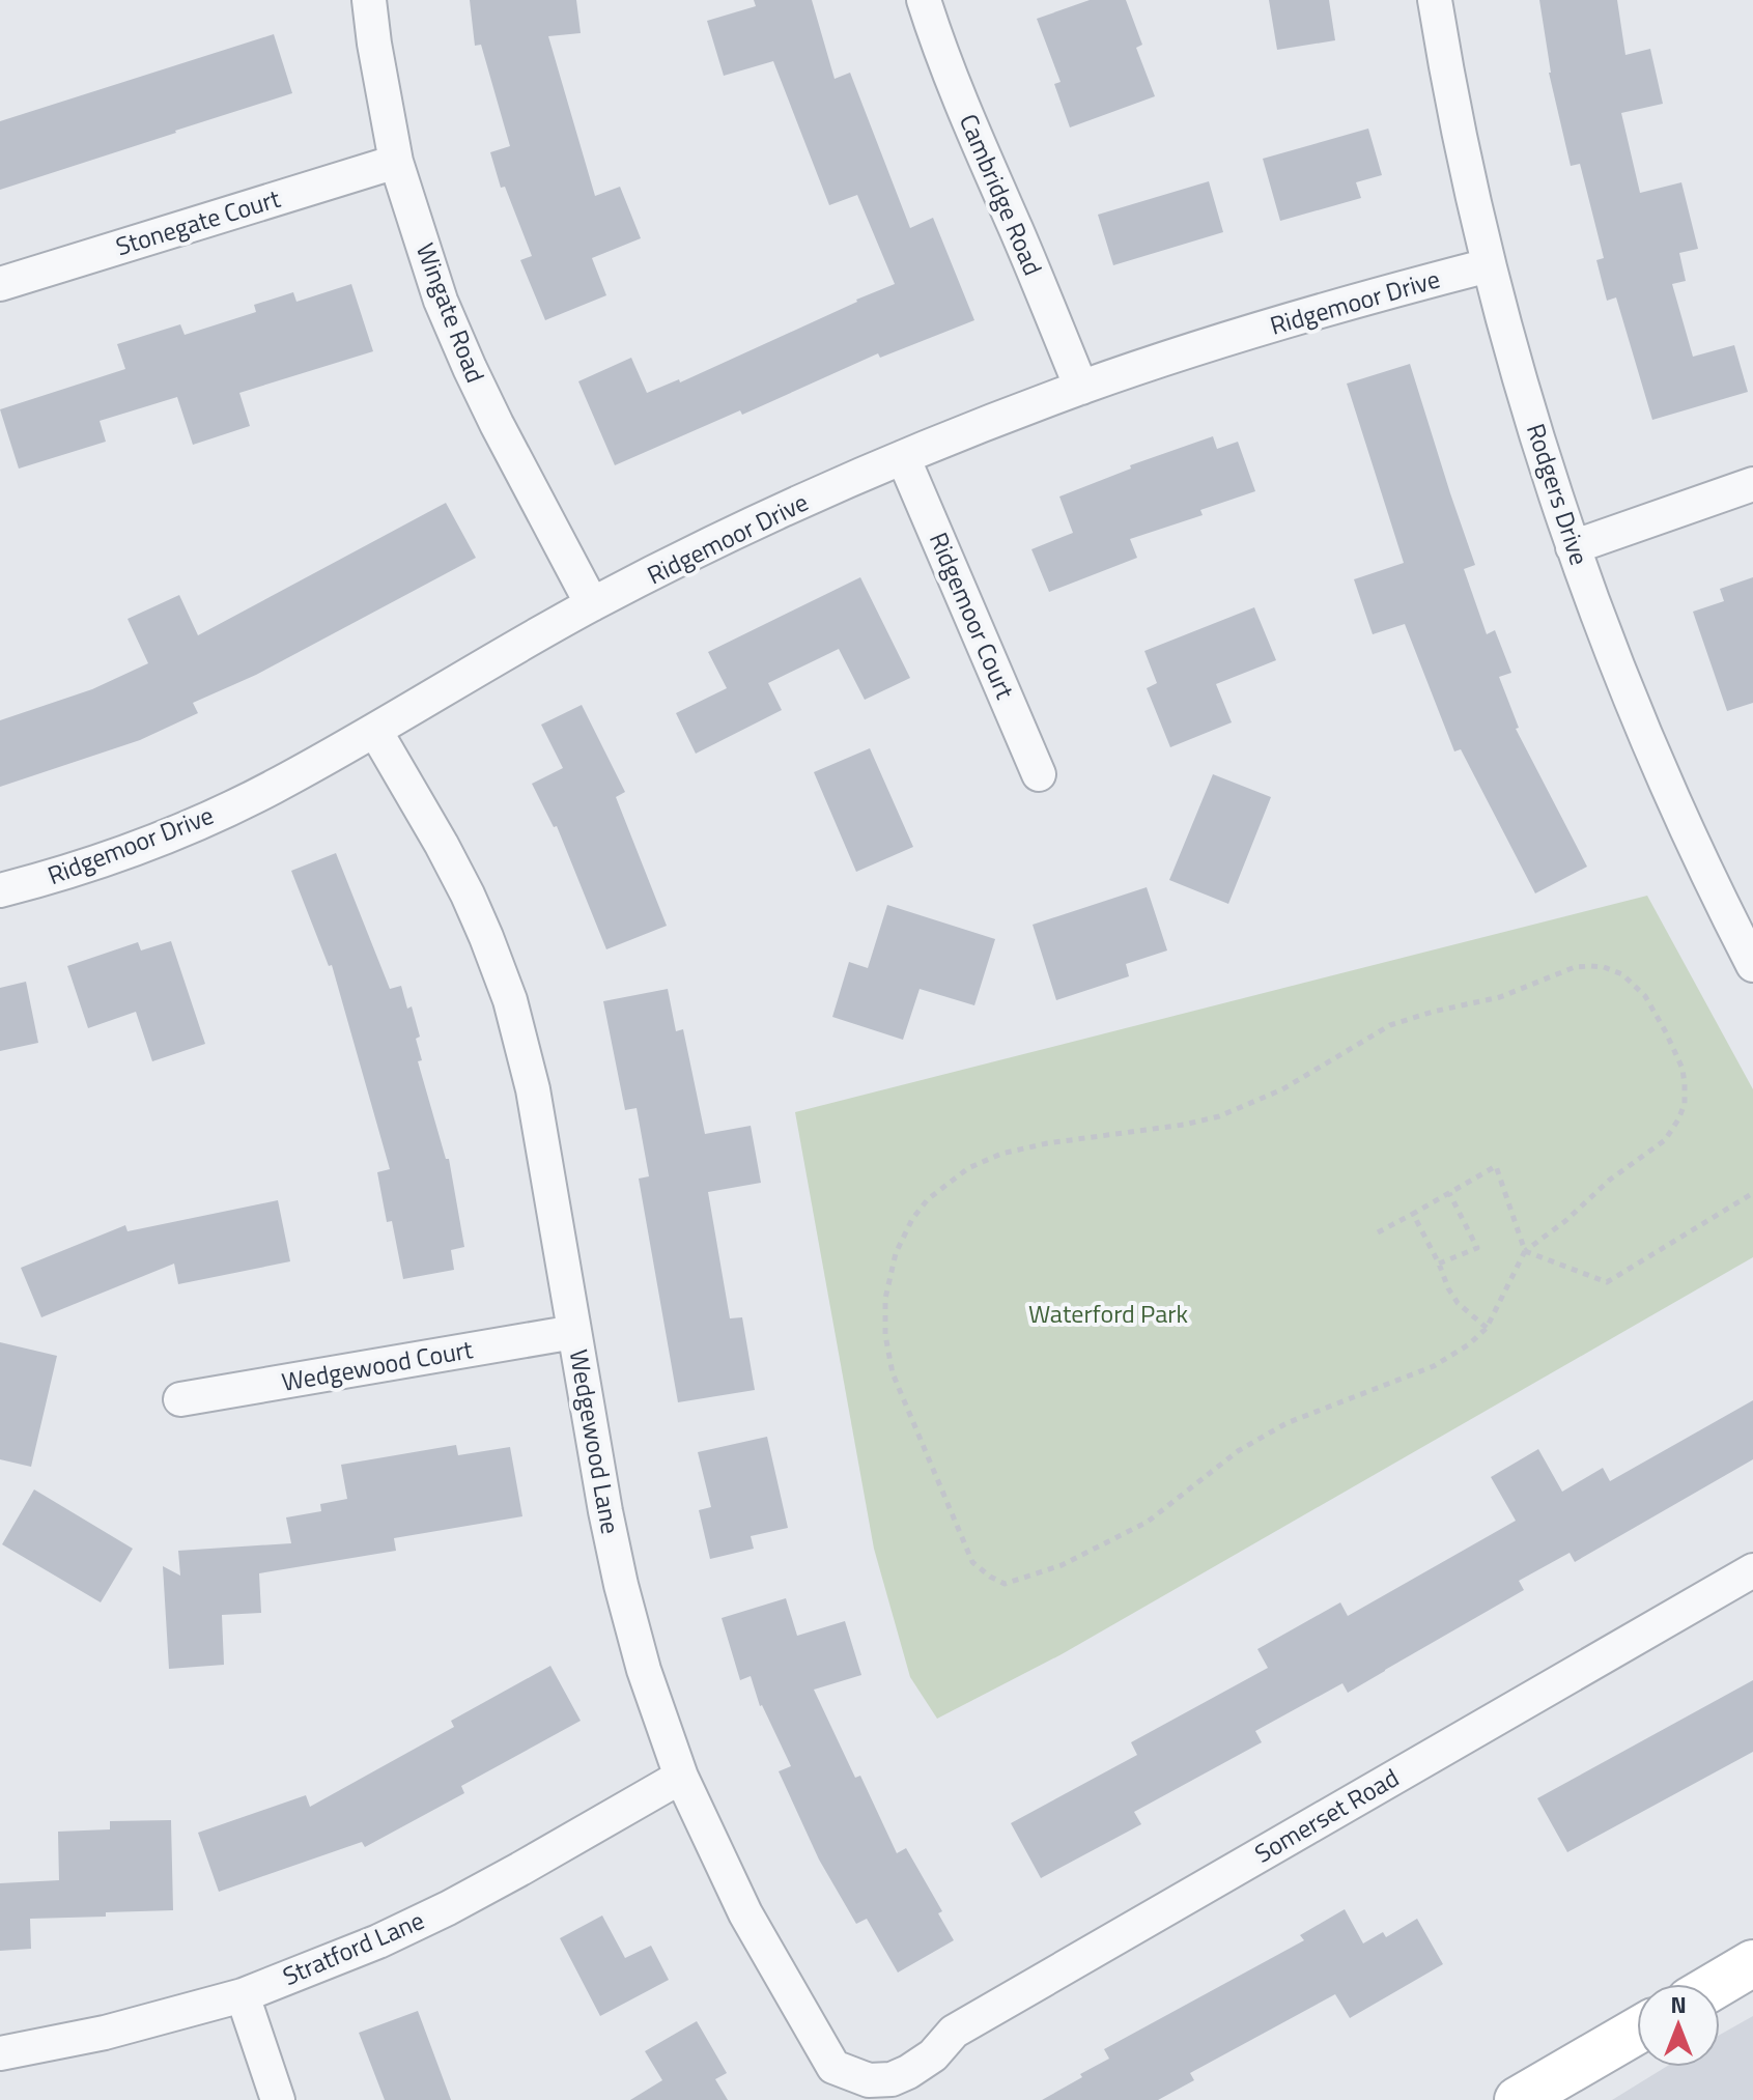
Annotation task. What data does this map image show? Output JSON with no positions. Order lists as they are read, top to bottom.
{
  "streets": {
    "street": [
      "Cambridge Road",
      "Stonegate Court",
      "Ridgemoor Drive",
      "Wingate Road",
      "Rodgers Drive",
      "Ridgemoor Court",
      "Wedgewood Court",
      "Wedgewood Lane",
      "Somerset Road",
      "Stratford Lane"
    ]
  },
  "crossings": [
    ["Cambridge Road", "Ridgemoor Drive"],
    ["Stonegate Court", "Wingate Road"],
    ["Ridgemoor Drive", "Wingate Road"],
    ["Ridgemoor Drive", "Rodgers Drive"],
    ["Ridgemoor Drive", "Ridgemoor Court"],
    ["Ridgemoor Drive", "Wedgewood Lane"],
    ["Wedgewood Court", "Wedgewood Lane"],
    ["Wedgewood Lane", "Somerset Road"],
    ["Wedgewood Lane", "Stratford Lane"]
  ],
  "parks": ["Waterford Park"],
  "north": "top"
}
